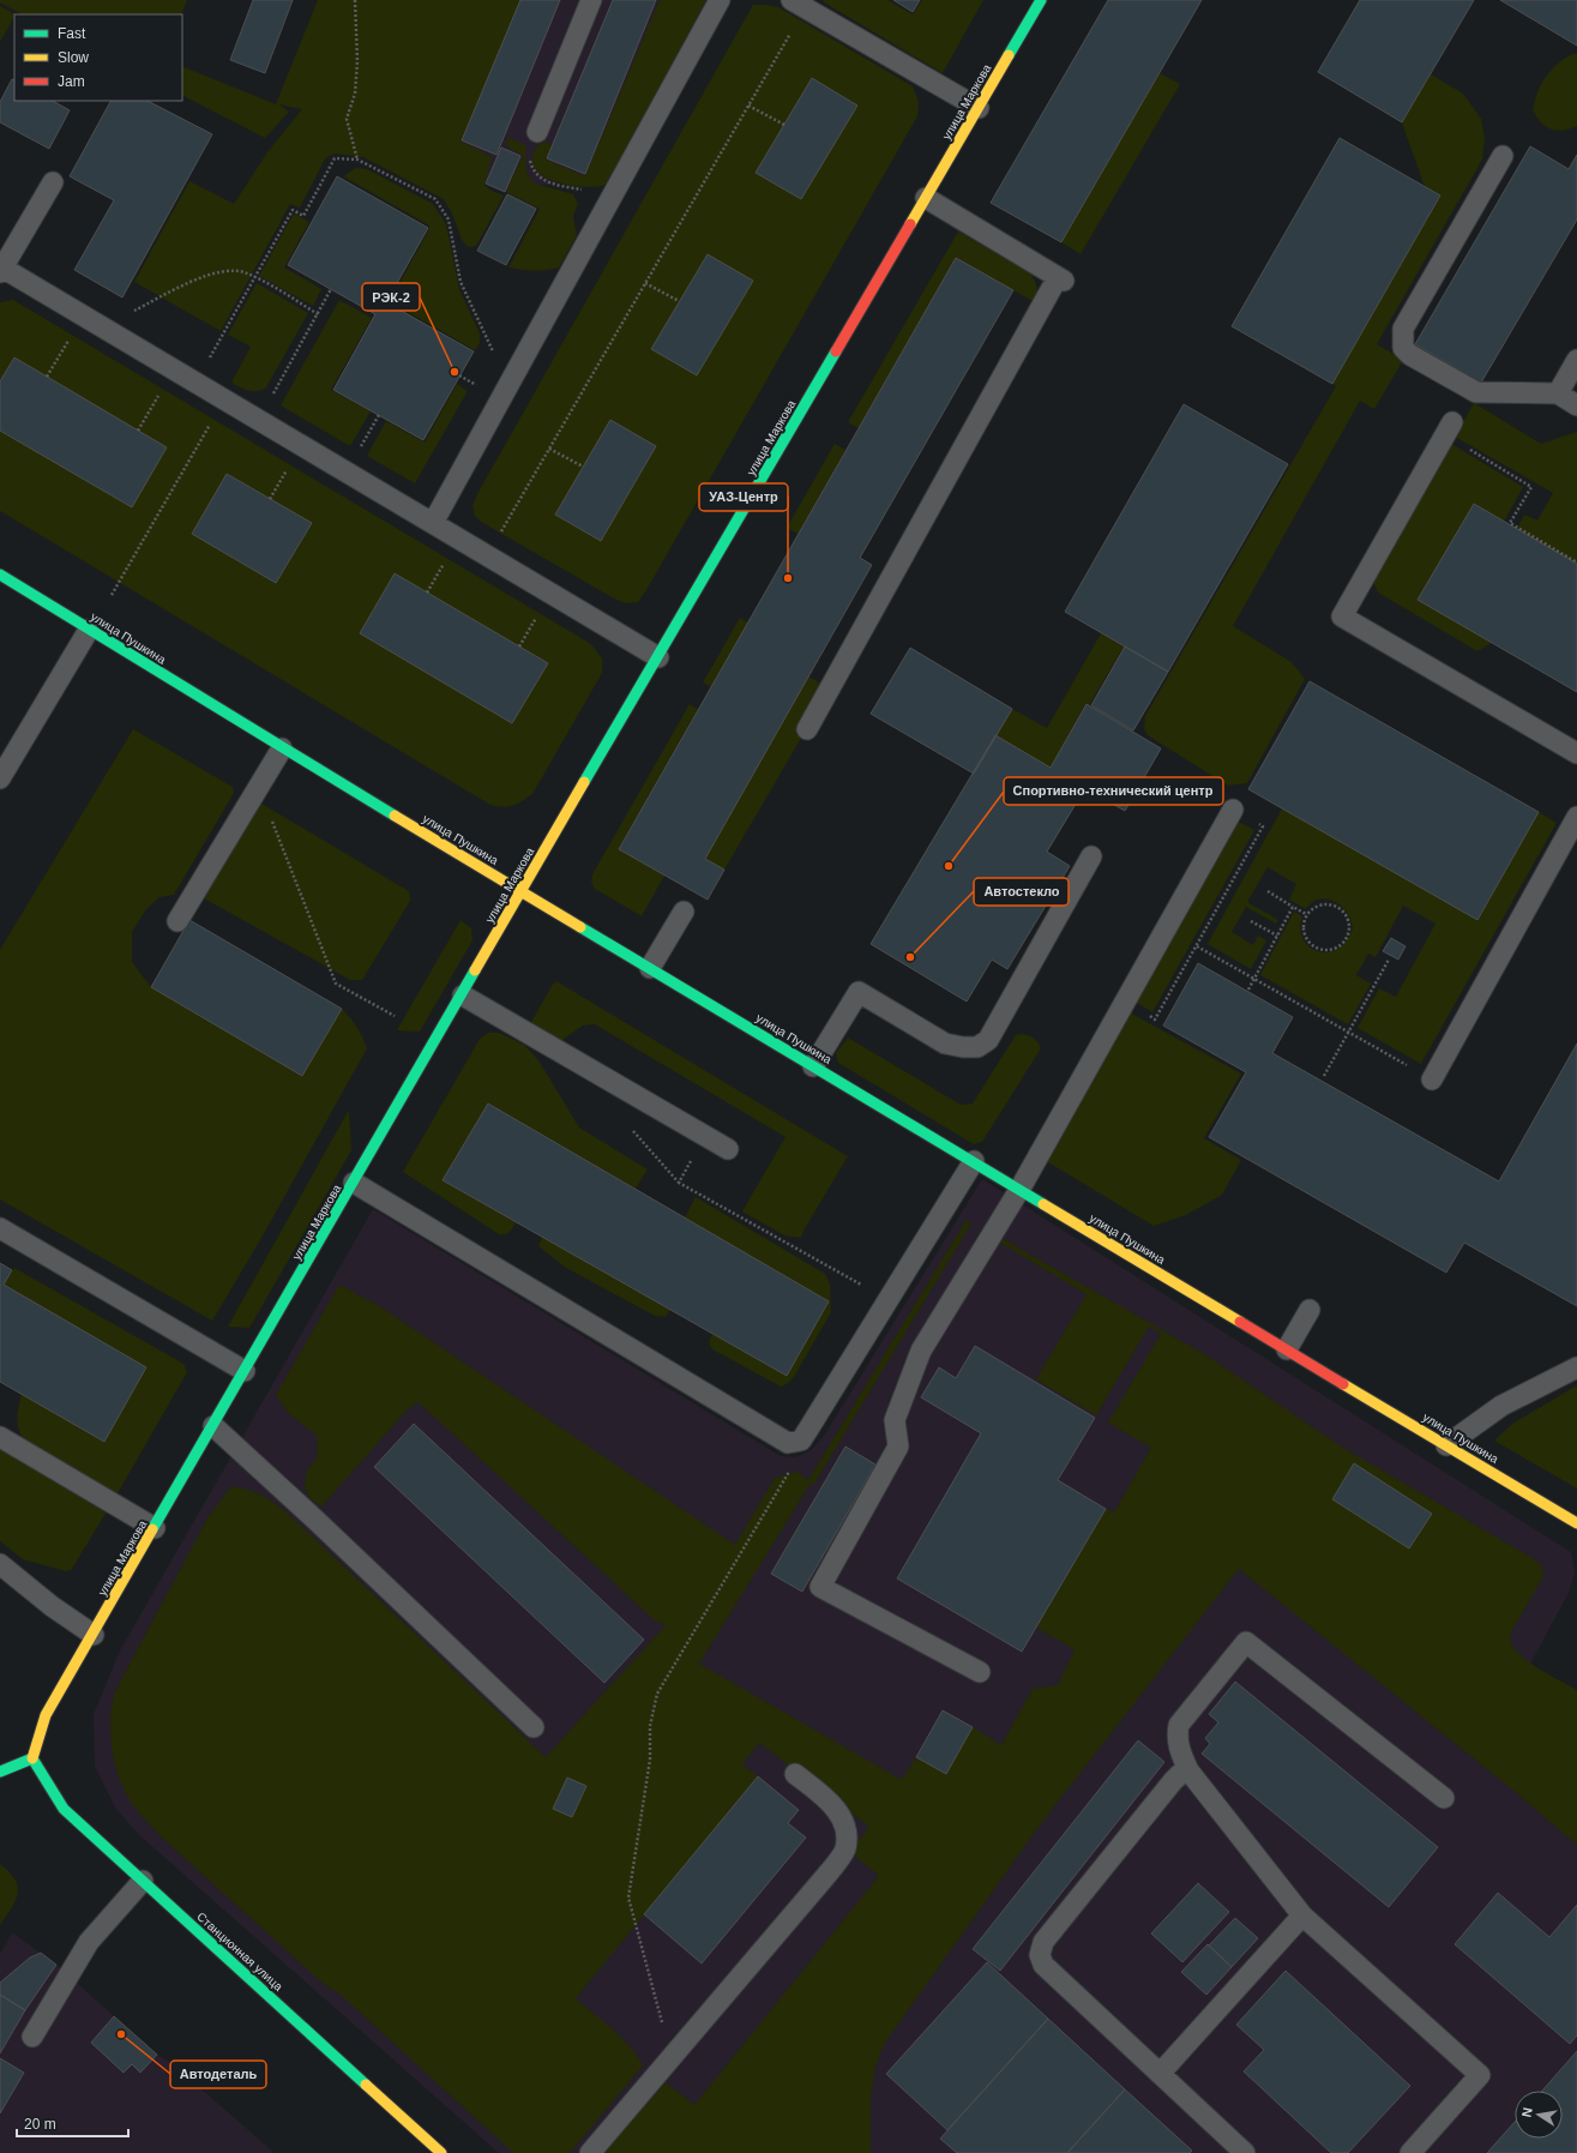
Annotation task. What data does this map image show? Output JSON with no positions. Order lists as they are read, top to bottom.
{
  "streets": {
    "street": ["улица Маркова", "улица Пушкина", "Станционная улица"]
  },
  "crossings": [
    ["улица Маркова", "улица Пушкина"],
    ["улица Маркова", "Станционная улица"]
  ],
  "places": [
    "РЭК-2",
    "УАЗ-Центр",
    "Спортивно-технический центр",
    "Автостекло",
    "Автодеталь"
  ],
  "legend": ["Fast", "Slow", "Jam"],
  "scale_bar": "20 m",
  "north": "left"
}
